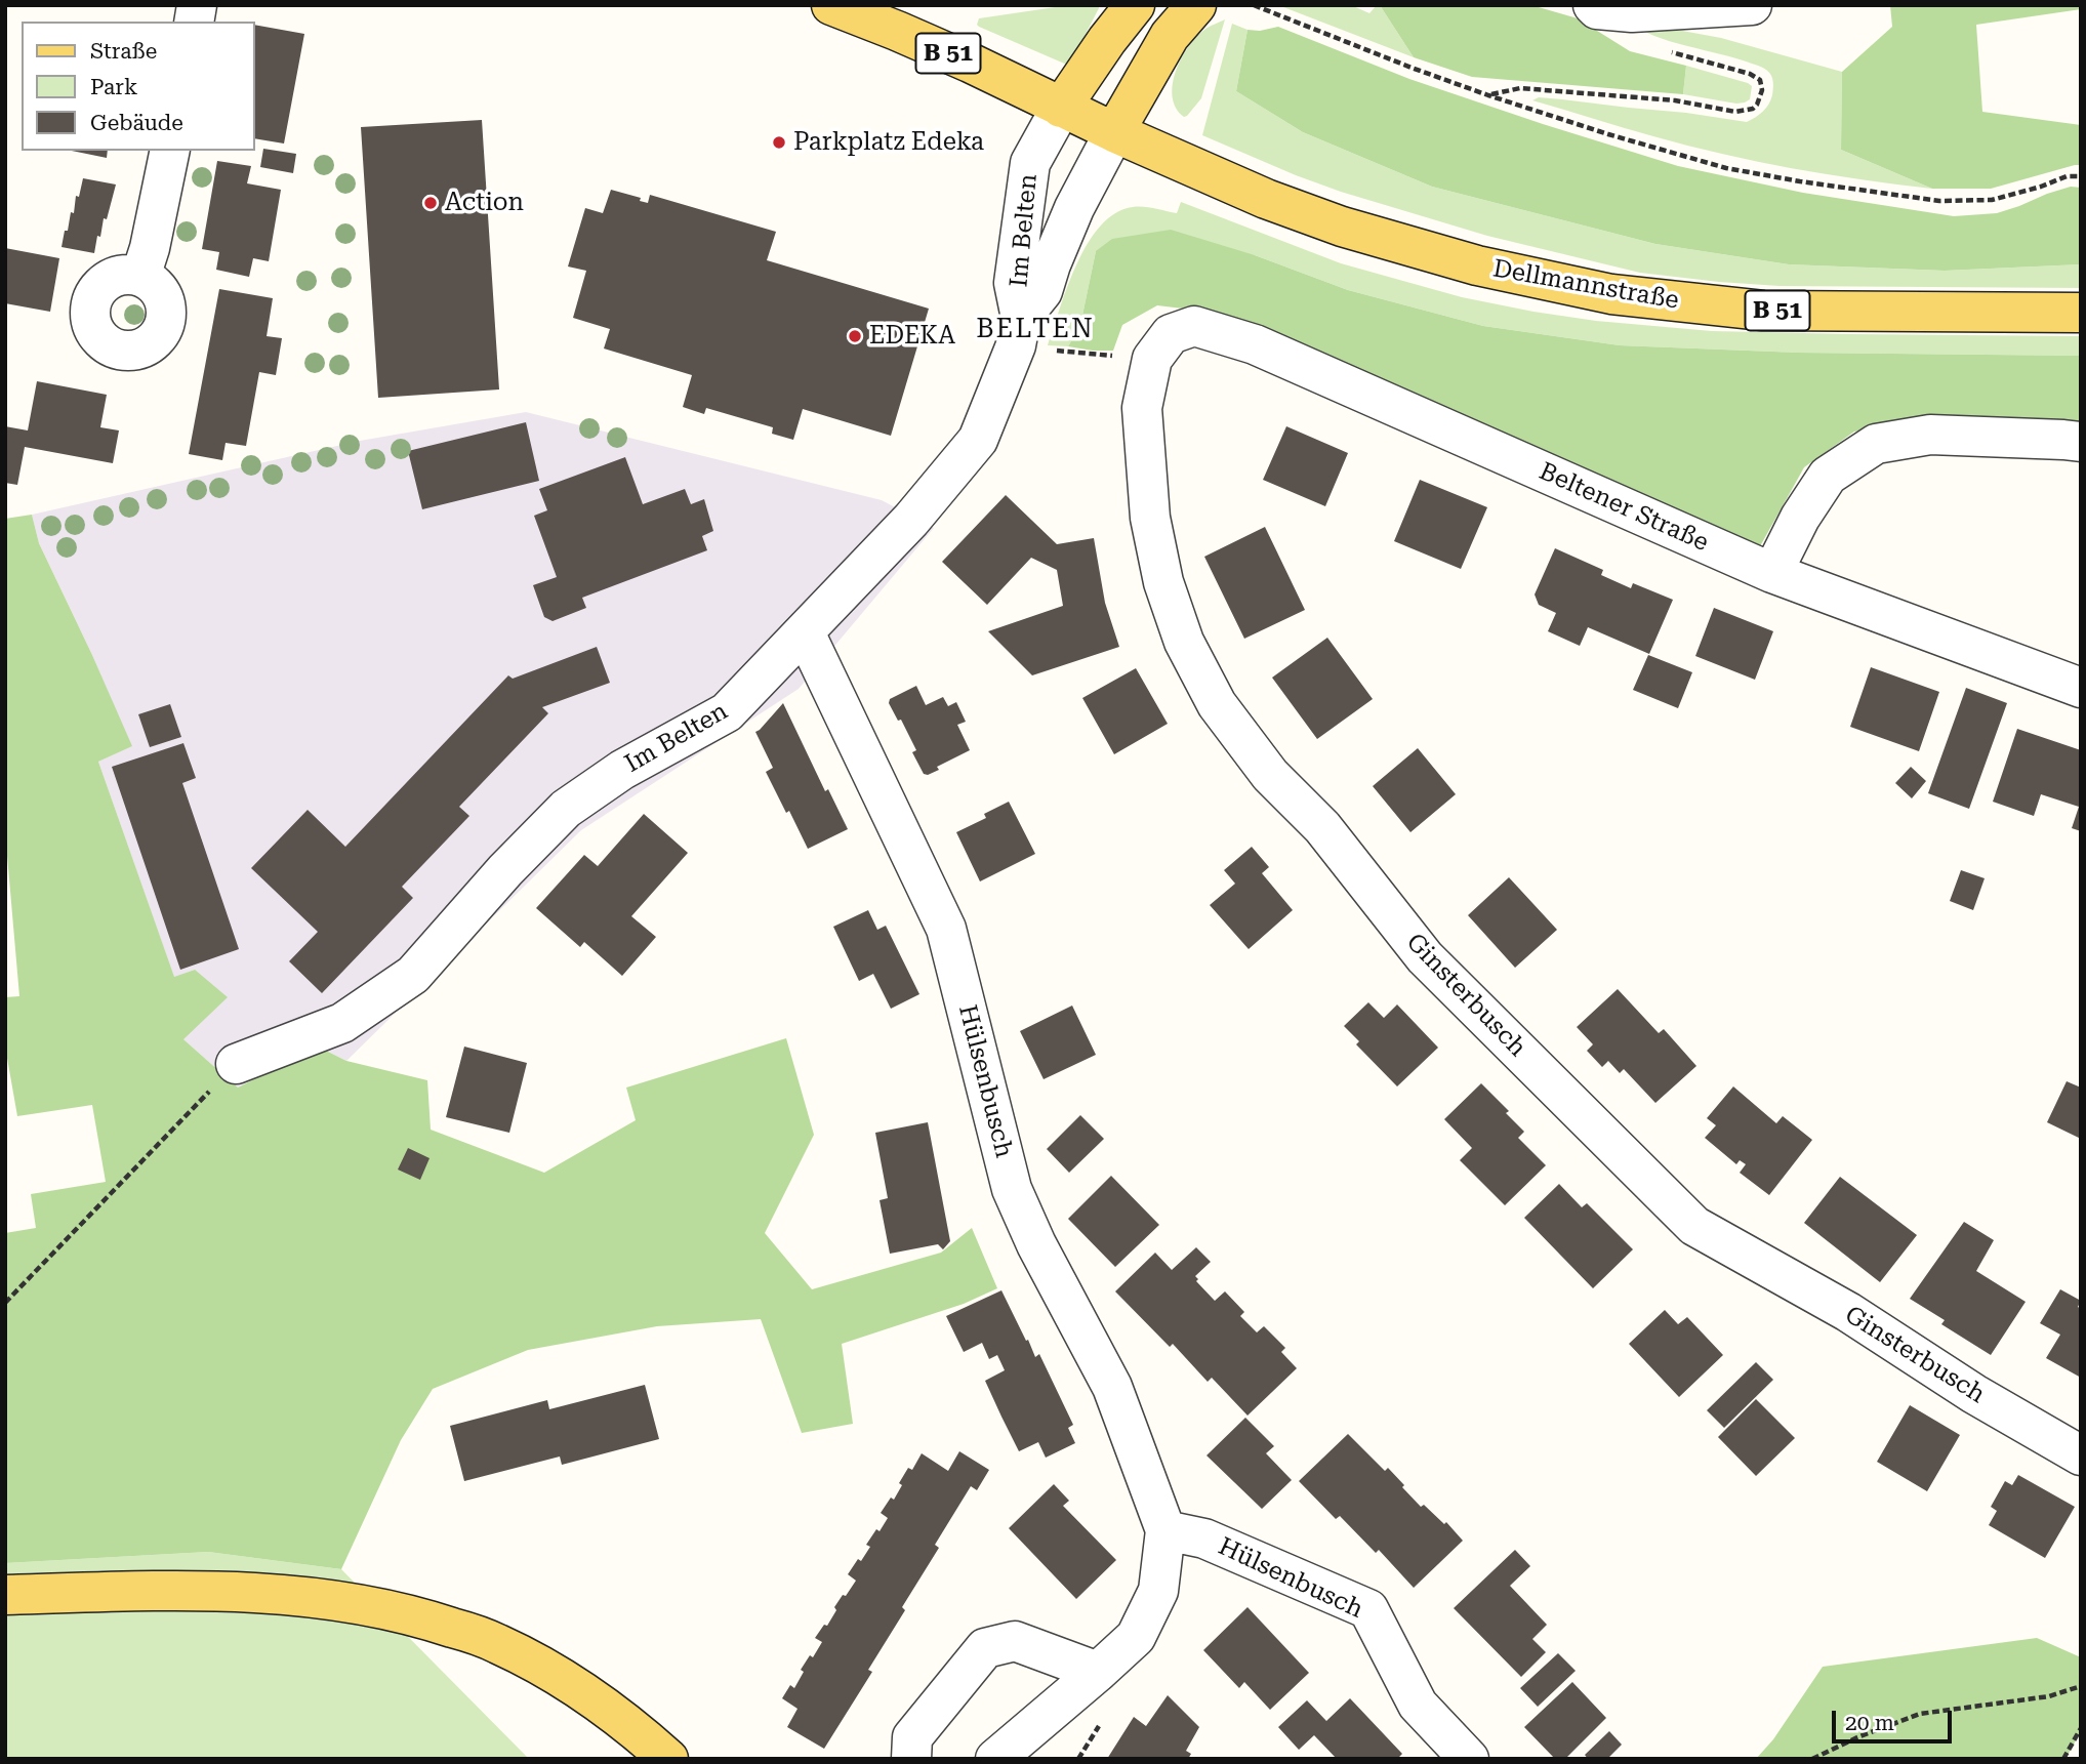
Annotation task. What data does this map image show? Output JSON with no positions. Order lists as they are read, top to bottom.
{
  "streets": {
    "main road": ["B 51", "Dellmannstraße"],
    "street": [
      "Im Belten",
      "Beltener Straße",
      "Ginsterbusch",
      "Hülsenbusch"
    ]
  },
  "crossings": [
    ["B 51", "Im Belten"],
    ["B 51", "Dellmannstraße"],
    ["Im Belten", "Dellmannstraße"],
    ["Im Belten", "Hülsenbusch"],
    ["Beltener Straße", "Ginsterbusch"]
  ],
  "districts": ["BELTEN"],
  "places": ["Parkplatz Edeka", "Action", "EDEKA"],
  "legend": ["Straße", "Park", "Gebäude"],
  "scale_bar": "20 m"
}
